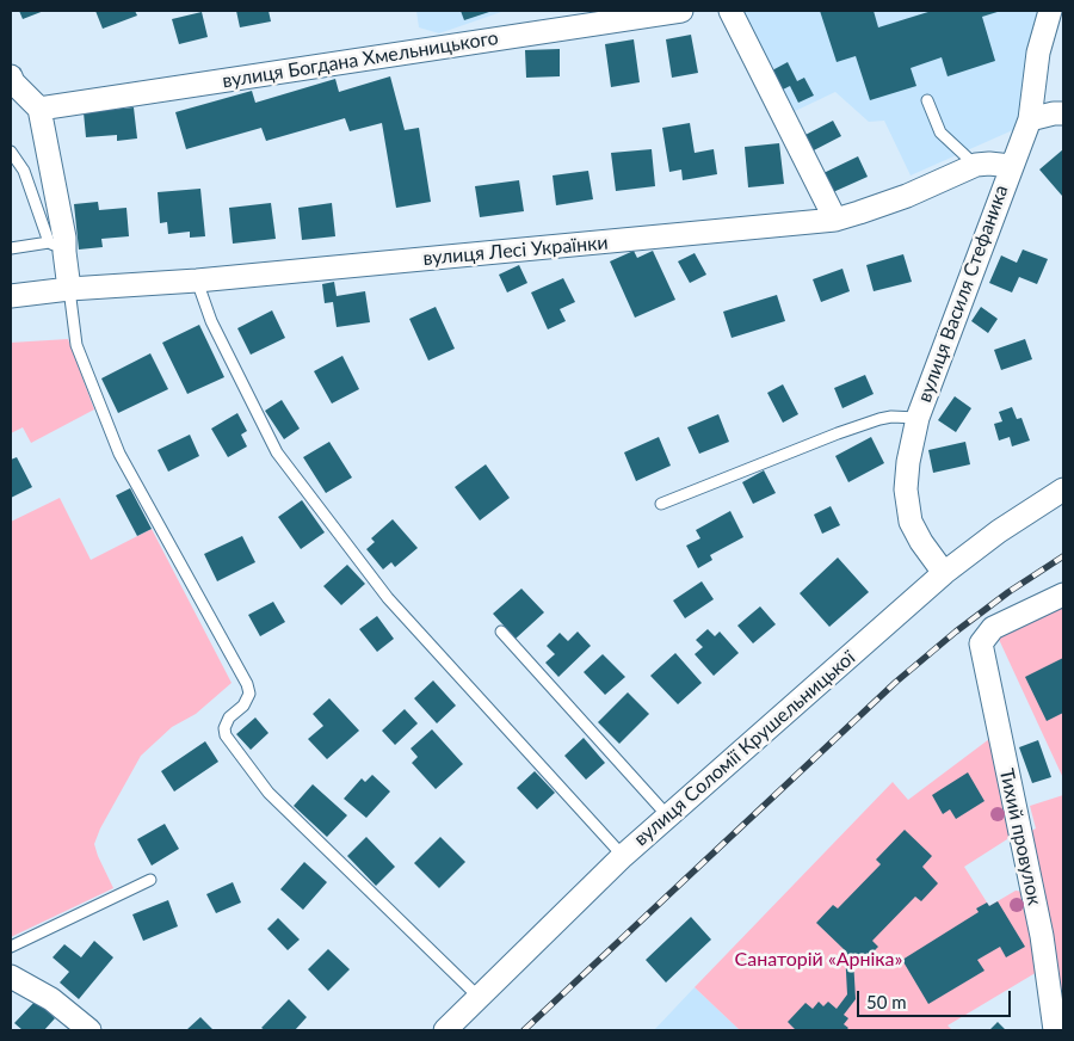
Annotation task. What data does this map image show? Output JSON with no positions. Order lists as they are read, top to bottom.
{
  "streets": {
    "street": [
      "вулиця Богдана Хмельницького",
      "вулиця Лесі Українки",
      "вулиця Василя Стефаника",
      "вулиця Соломії Крушельницької",
      "Тихий провулок"
    ]
  },
  "crossings": [
    ["вулиця Лесі Українки", "вулиця Василя Стефаника"],
    ["вулиця Василя Стефаника", "вулиця Соломії Крушельницької"]
  ],
  "parks": ["Санаторій «Арніка»"],
  "scale_bar": "50 m"
}
